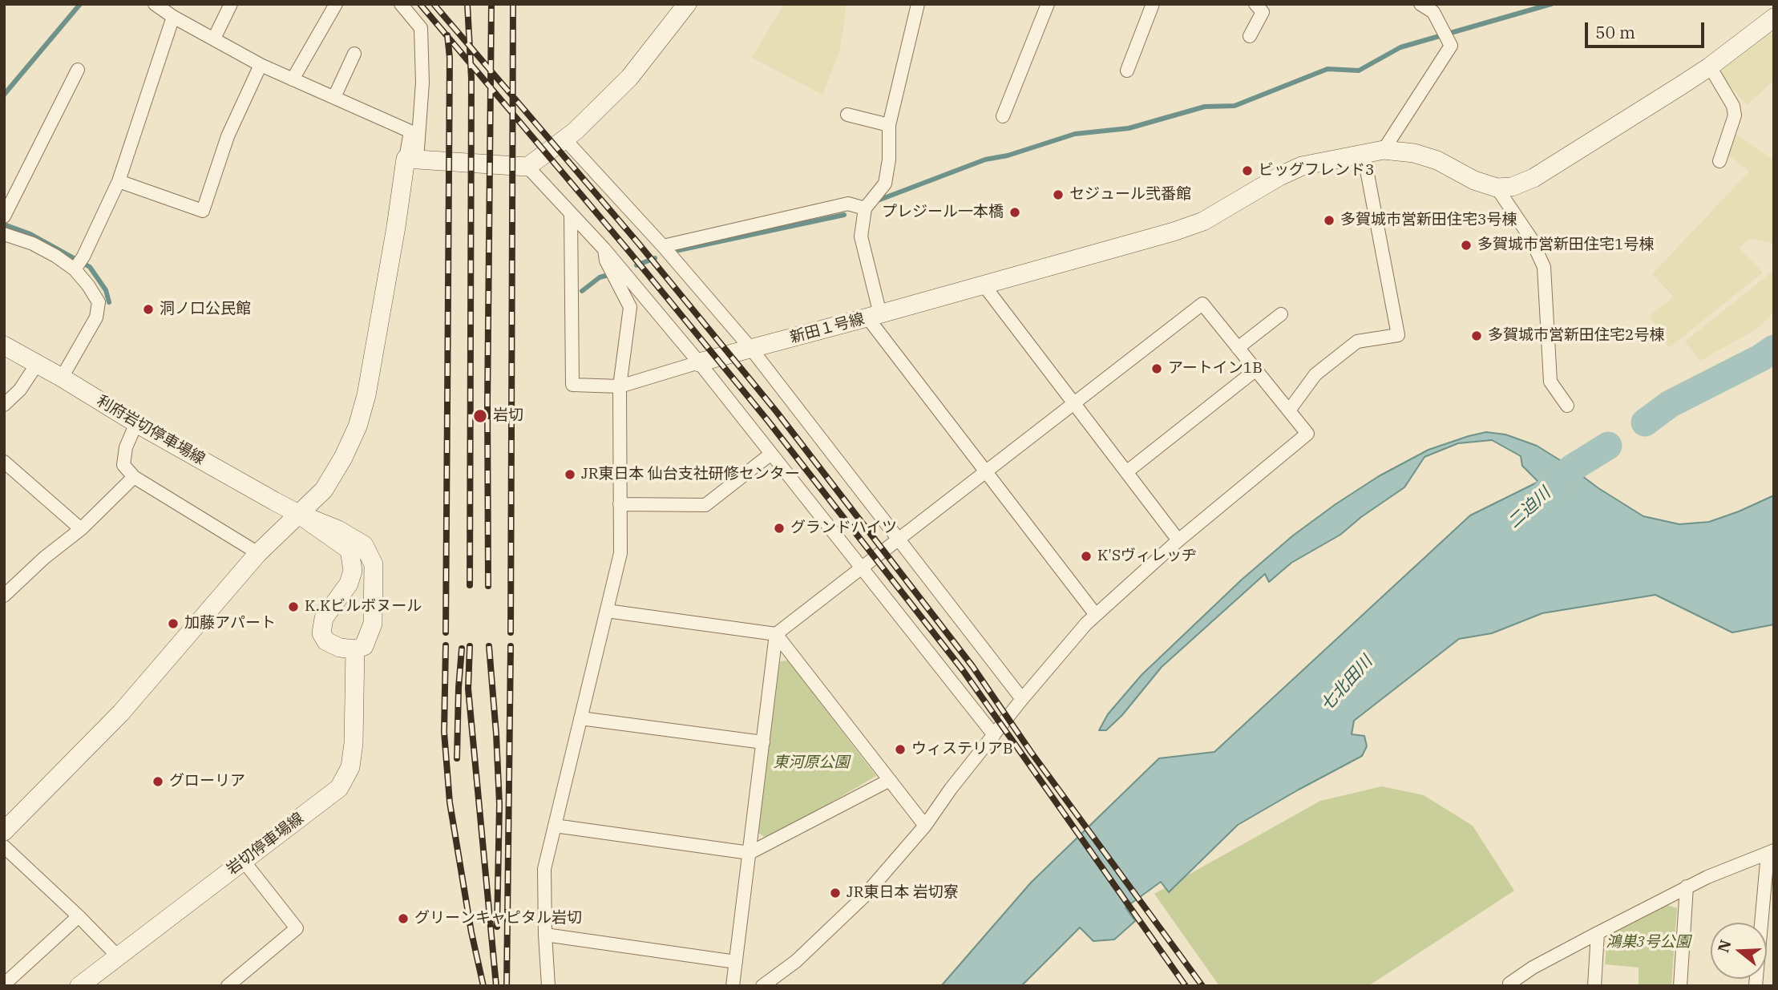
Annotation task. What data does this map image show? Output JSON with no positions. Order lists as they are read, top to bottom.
{
  "streets": {
    "street": ["新田１号線", "利府岩切停車場線", "岩切停車場線"]
  },
  "crossings": [
    ["利府岩切停車場線", "岩切停車場線"]
  ],
  "water": ["二迫川", "七北田川"],
  "parks": ["東河原公園", "鴻巣3号公園"],
  "places": [
    "ビッグフレンド3",
    "セジュール弐番館",
    "プレジール一本橋",
    "多賀城市営新田住宅3号棟",
    "多賀城市営新田住宅1号棟",
    "洞ノ口公民館",
    "多賀城市営新田住宅2号棟",
    "アートイン1B",
    "岩切",
    "JR東日本 仙台支社研修センター",
    "グランドハイツ",
    "K'Sヴィレッヂ",
    "K.Kビルボヌール",
    "加藤アパート",
    "ウィステリアB",
    "グローリア",
    "JR東日本 岩切寮",
    "グリーンキャピタル岩切"
  ],
  "scale_bar": "50 m",
  "north": "left"
}
